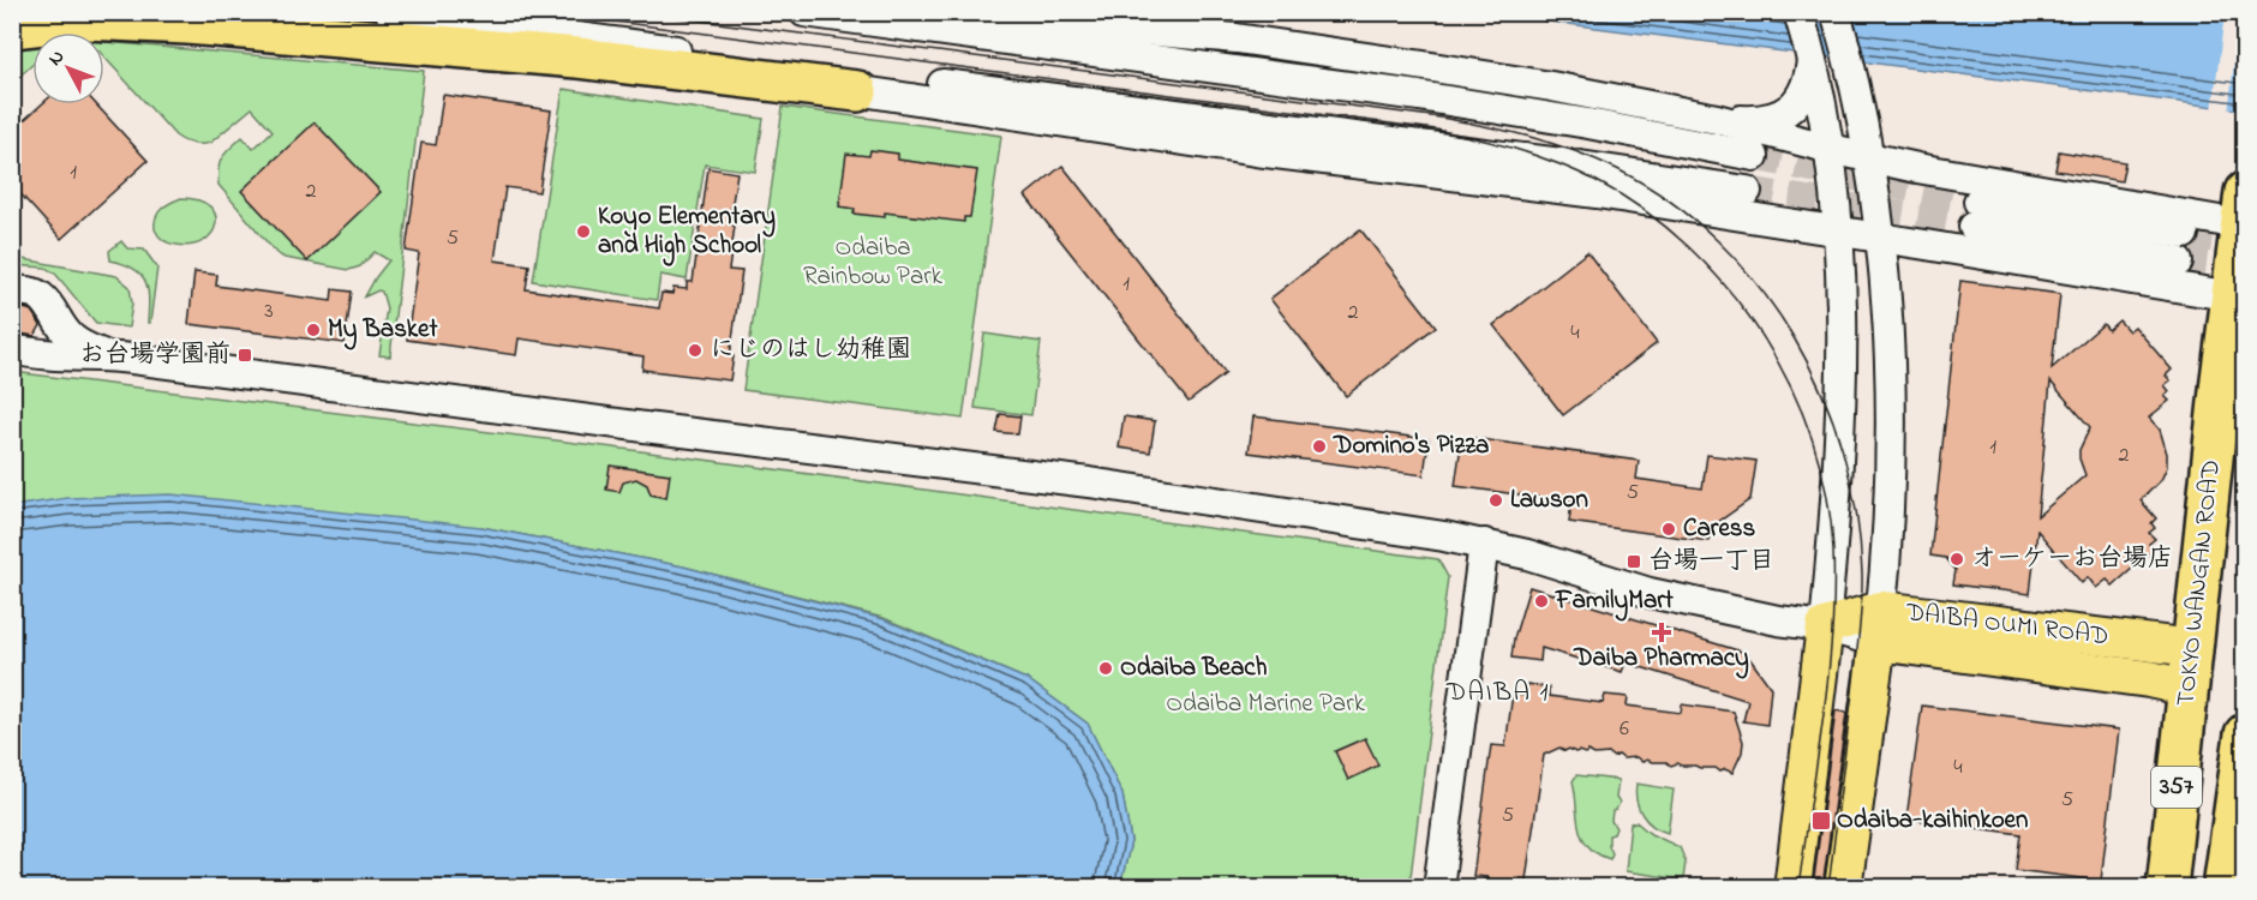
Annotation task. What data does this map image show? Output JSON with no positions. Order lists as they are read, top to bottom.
{
  "streets": {
    "highway": ["TOKYO WANGAN ROAD", "357"],
    "main road": ["DAIBA OUMI ROAD"]
  },
  "crossings": [
    ["TOKYO WANGAN ROAD", "DAIBA OUMI ROAD"]
  ],
  "districts": ["DAIBA 1"],
  "parks": ["Odaiba Rainbow Park", "Odaiba Marine Park"],
  "places": {
    "other": [
      "Koyo Elementary and High School",
      "My Basket",
      "にじのはし幼稚園",
      "Domino's Pizza",
      "Lawson",
      "Caress",
      "オーケーお台場店",
      "FamilyMart",
      "Odaiba Beach"
    ],
    "transit": ["お台場学園前", "台場一丁目", "Odaiba-kaihinkoen"],
    "health": ["Daiba Pharmacy"]
  },
  "house_numbers": [
    "1",
    "2",
    "5",
    "1",
    "3",
    "2",
    "4",
    "1",
    "2",
    "5",
    "6",
    "4",
    "5",
    "5"
  ],
  "north": "top left"
}
